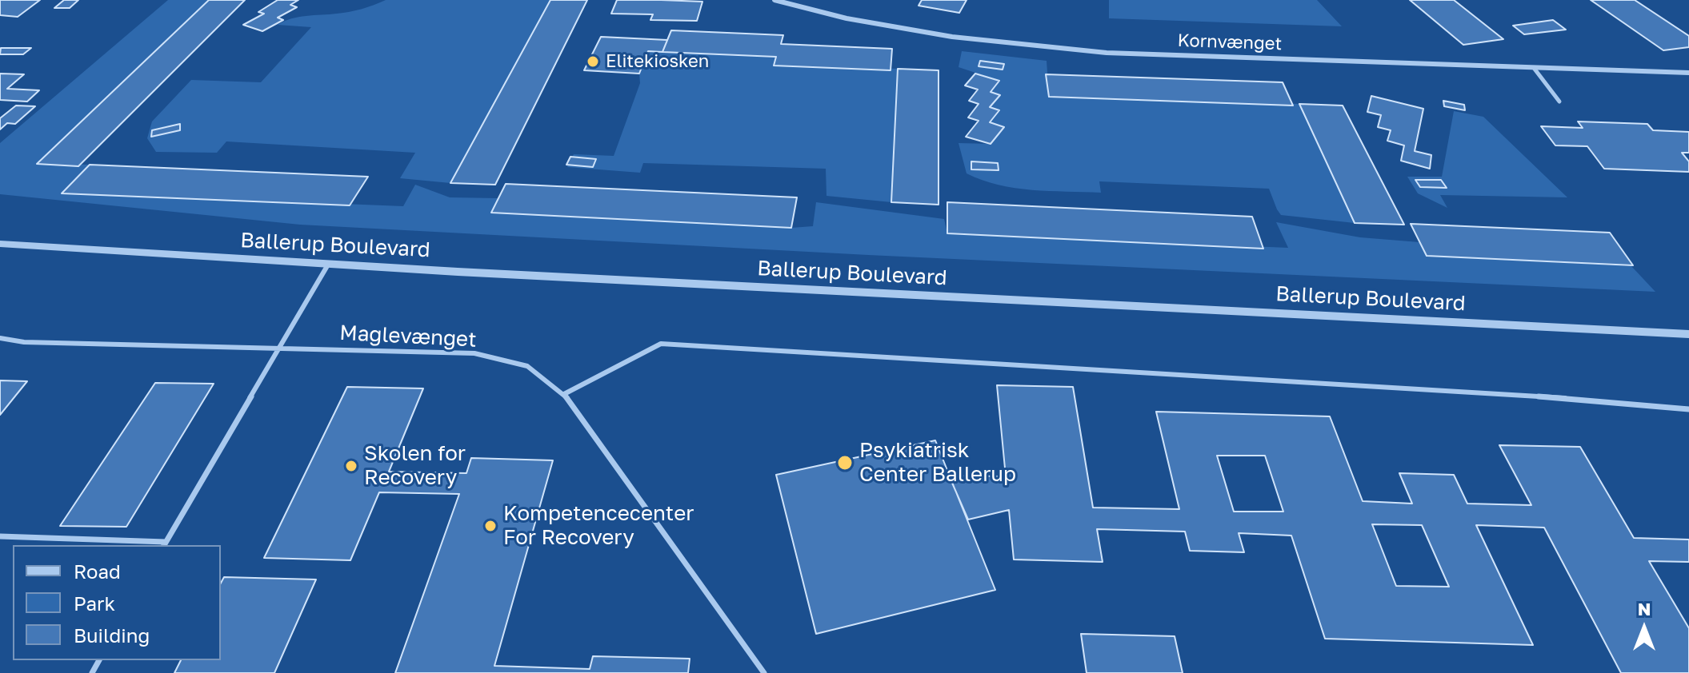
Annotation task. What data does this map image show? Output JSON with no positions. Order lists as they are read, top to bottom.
{
  "streets": {
    "street": ["Kornvænget", "Ballerup Boulevard"],
    "lane": ["Maglevænget"]
  },
  "places": [
    "Elitekiosken",
    "Psykiatrisk Center Ballerup",
    "Skolen for Recovery",
    "Kompetencecenter For Recovery"
  ],
  "legend": ["Road", "Park", "Building"],
  "north": "top"
}
